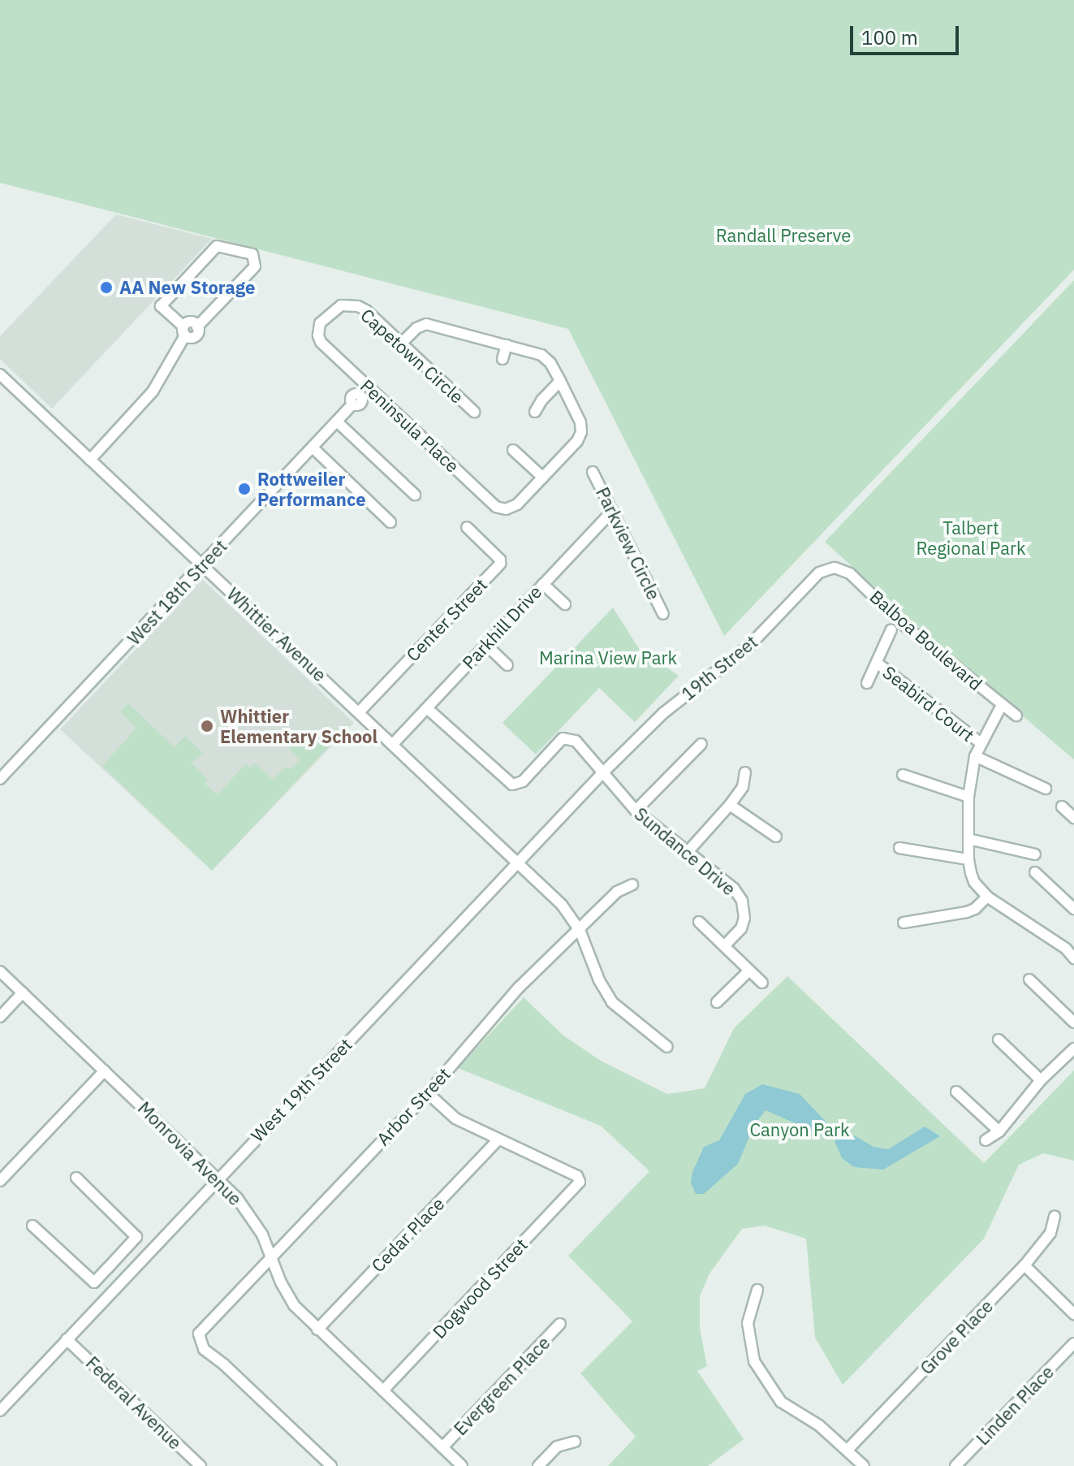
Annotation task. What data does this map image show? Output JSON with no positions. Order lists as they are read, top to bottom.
{
  "streets": {
    "street": [
      "Capetown Circle",
      "Peninsula Place",
      "Parkview Circle",
      "West 18th Street",
      "Center Street",
      "Parkhill Drive",
      "Whittier Avenue",
      "Balboa Boulevard",
      "19th Street",
      "Seabird Court",
      "Sundance Drive",
      "West 19th Street",
      "Arbor Street",
      "Monrovia Avenue",
      "Cedar Place",
      "Dogwood Street",
      "Grove Place",
      "Evergreen Place",
      "Federal Avenue",
      "Linden Place"
    ]
  },
  "crossings": [
    ["Capetown Circle", "Peninsula Place"],
    ["Peninsula Place", "West 18th Street"],
    ["Parkview Circle", "Parkhill Drive"],
    ["West 18th Street", "Whittier Avenue"],
    ["Center Street", "Whittier Avenue"],
    ["Parkhill Drive", "Whittier Avenue"],
    ["Parkhill Drive", "Sundance Drive"],
    ["Whittier Avenue", "West 19th Street"],
    ["Whittier Avenue", "Arbor Street"],
    ["Balboa Boulevard", "19th Street"],
    ["19th Street", "Sundance Drive"],
    ["19th Street", "West 19th Street"],
    ["Sundance Drive", "West 19th Street"],
    ["West 19th Street", "Monrovia Avenue"],
    ["West 19th Street", "Federal Avenue"],
    ["Arbor Street", "Monrovia Avenue"],
    ["Monrovia Avenue", "Cedar Place"],
    ["Monrovia Avenue", "Dogwood Street"],
    ["Monrovia Avenue", "Evergreen Place"],
    ["Cedar Place", "Dogwood Street"]
  ],
  "parks": [
    "Randall Preserve",
    "Talbert Regional Park",
    "Marina View Park",
    "Canyon Park"
  ],
  "places": ["AA New Storage", "Rottweiler Performance", "Whittier Elementary School"],
  "scale_bar": "100 m"
}
